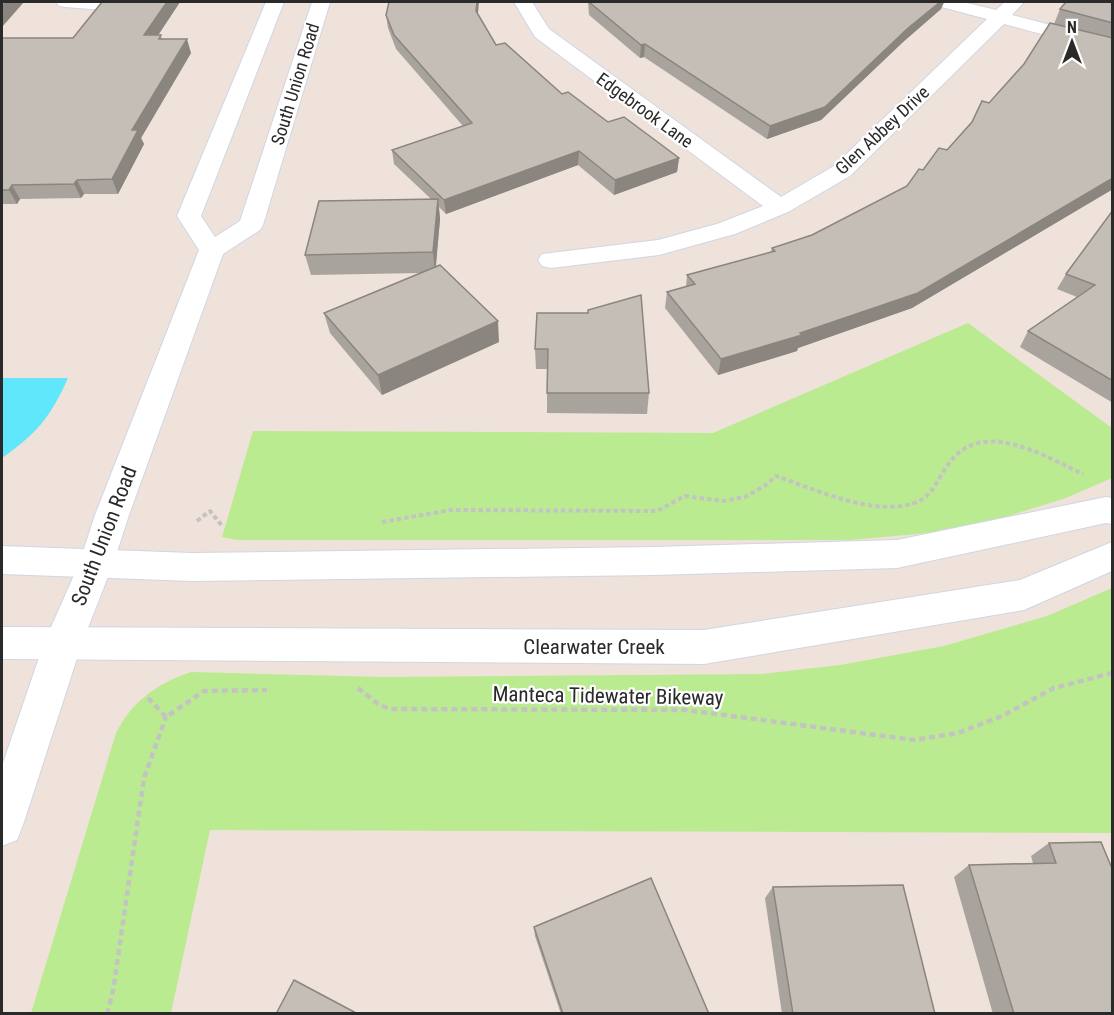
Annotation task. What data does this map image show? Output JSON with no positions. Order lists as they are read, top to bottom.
{
  "streets": {
    "street": [
      "South Union Road",
      "Edgebrook Lane",
      "Glen Abbey Drive",
      "Clearwater Creek"
    ],
    "path": ["Manteca Tidewater Bikeway"]
  },
  "crossings": [
    ["South Union Road", "Clearwater Creek"],
    ["Edgebrook Lane", "Glen Abbey Drive"]
  ],
  "north": "top"
}
